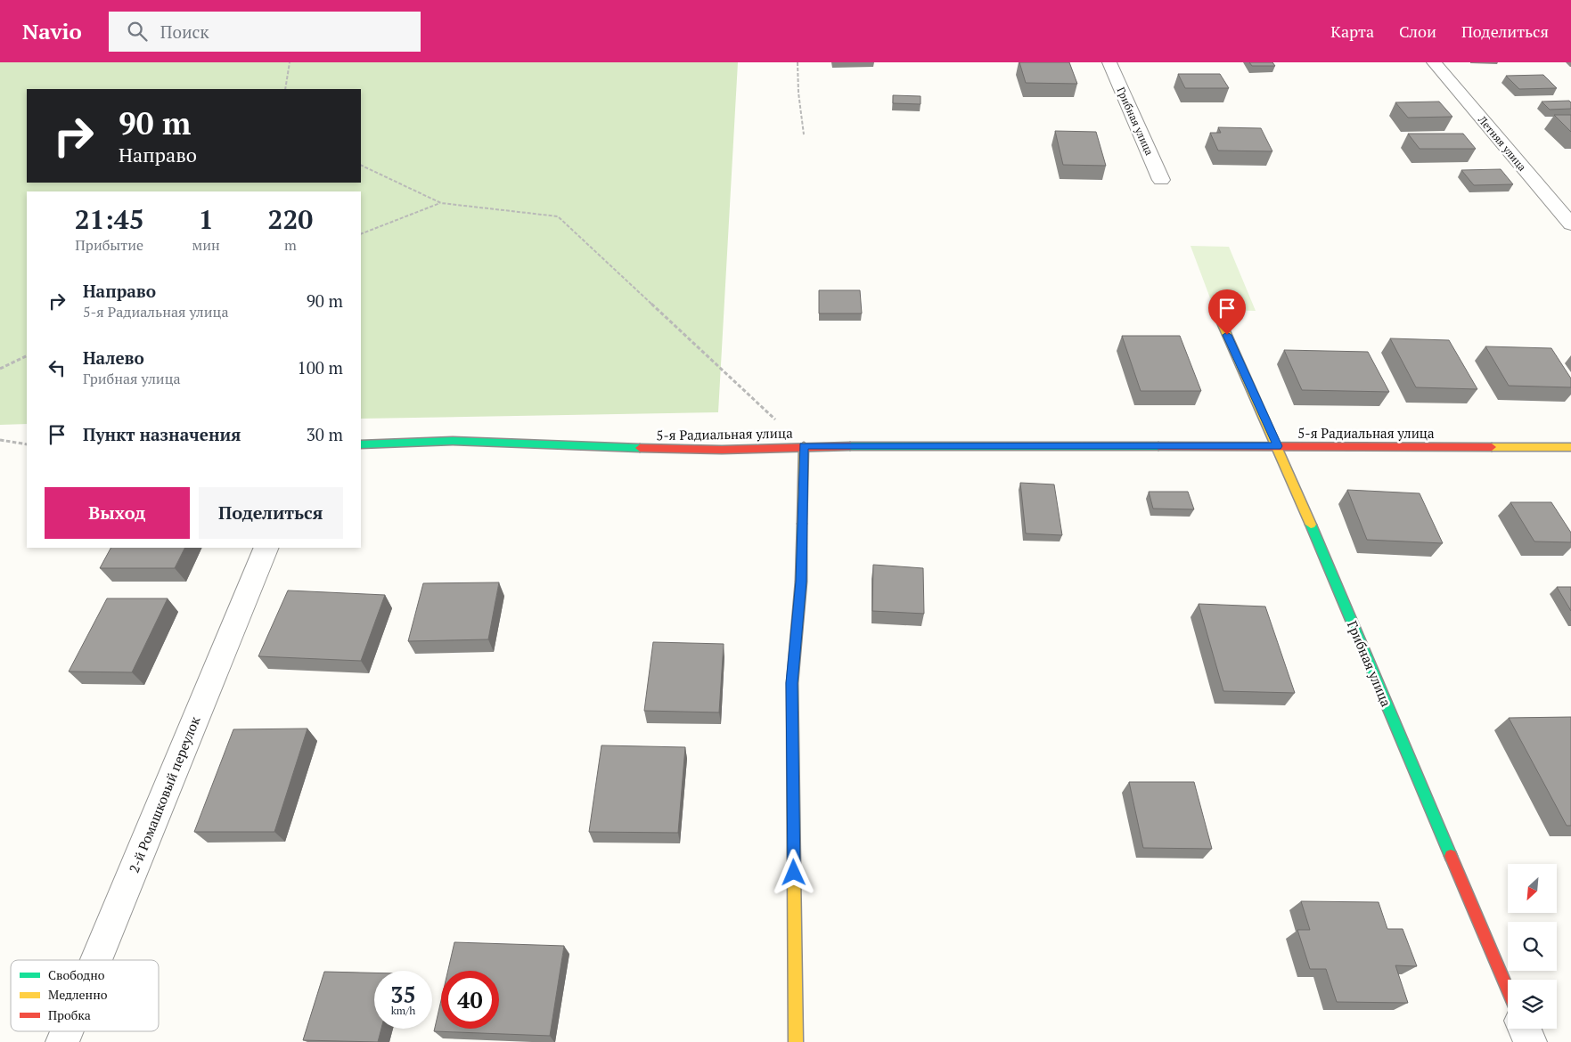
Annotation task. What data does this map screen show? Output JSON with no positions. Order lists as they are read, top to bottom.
{
  "streets": {
    "street": [
      "Грибная улица",
      "Летняя улица",
      "5-я Радиальная улица",
      "2-й Ромашковый переулок"
    ]
  },
  "crossings": [
    ["Грибная улица", "5-я Радиальная улица"]
  ],
  "legend": ["Свободно", "Медленно", "Пробка"],
  "north": "bottom left",
  "page": {
    "header": "Navio",
    "search": "Поиск",
    "nav": ["Карта", "Слои", "Поделиться"],
    "turn": ["90 m", "Направо"],
    "eta": [
      "21:45",
      "Прибытие",
      "1",
      "мин",
      "220",
      "m"
    ],
    "list": [
      {
        "name": "Направо",
        "note": "5-я Радиальная улица",
        "value": "90 m"
      },
      {
        "name": "Налево",
        "note": "Грибная улица",
        "value": "100 m"
      },
      {
        "name": "Пункт назначения",
        "value": "30 m"
      }
    ],
    "buttons": ["Выход", "Поделиться"],
    "speed": "35 km/h",
    "limit": "40"
  }
}
